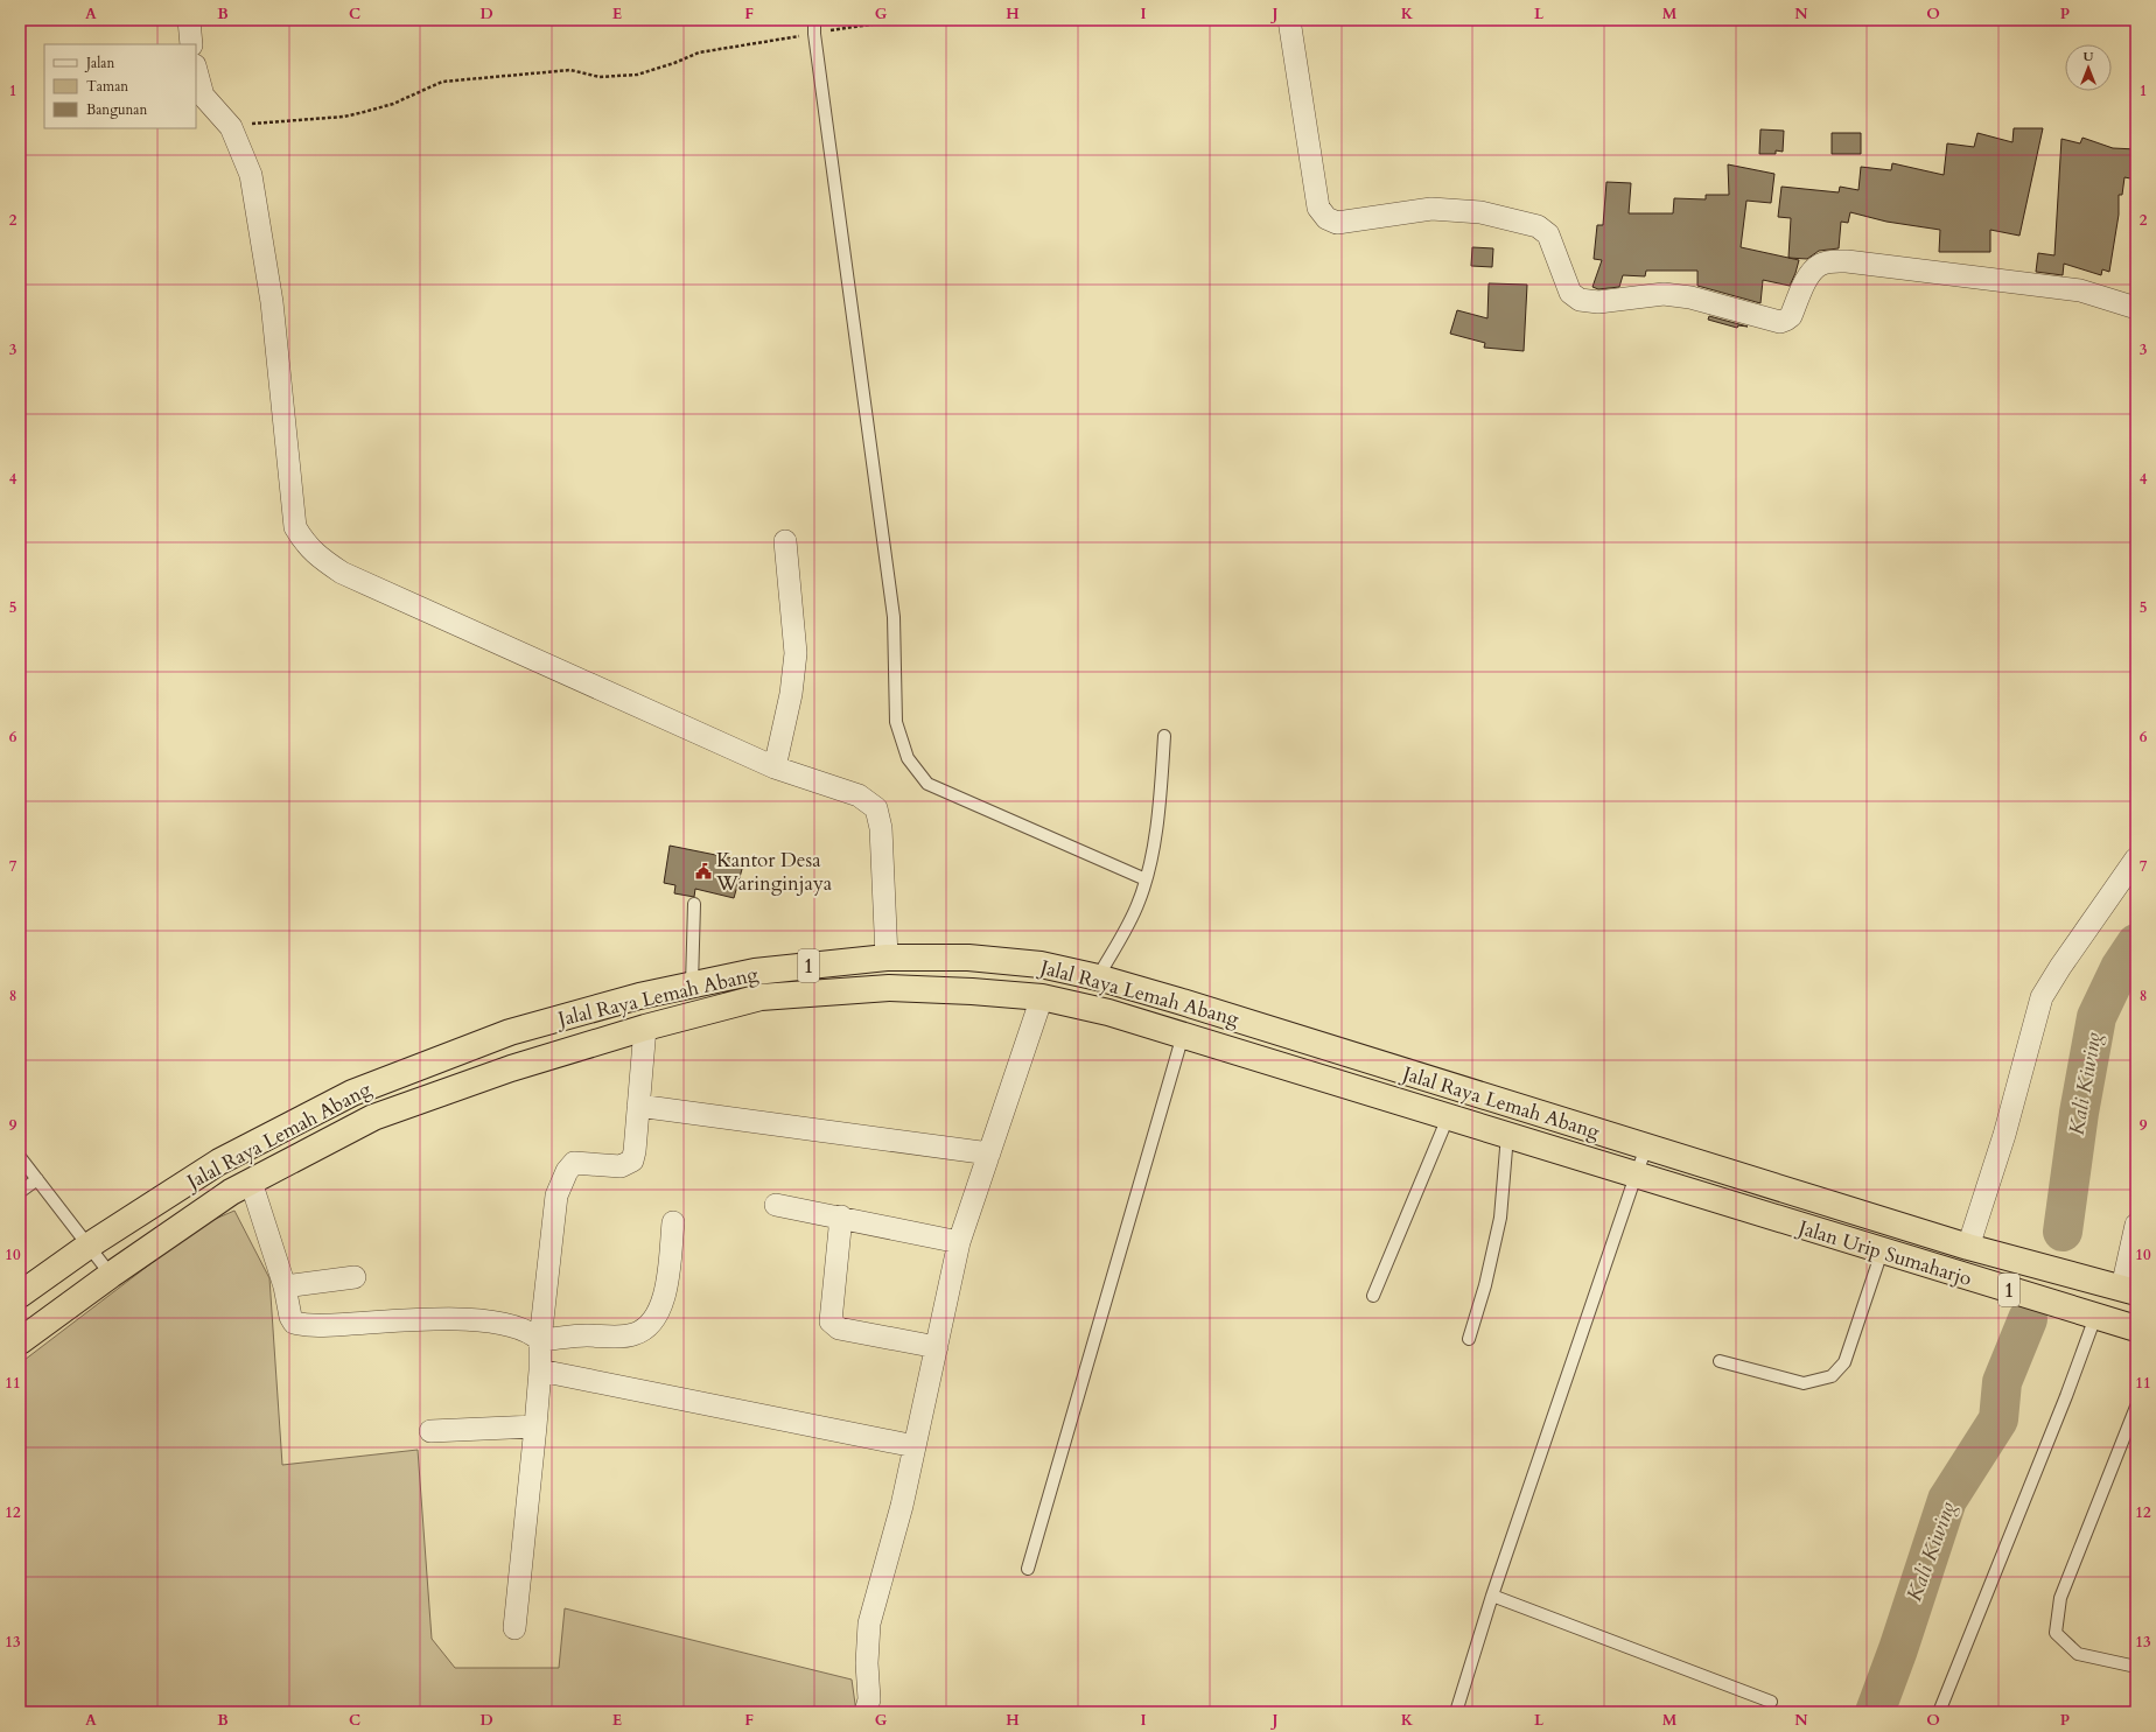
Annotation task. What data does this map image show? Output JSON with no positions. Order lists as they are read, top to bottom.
{
  "streets": {
    "highway": ["1", "Jalal Raya Lemah Abang", "Jalan Urip Sumaharjo"]
  },
  "crossings": [
    ["Jalal Raya Lemah Abang", "Jalan Urip Sumaharjo"]
  ],
  "water": ["Kali Kiwing"],
  "places": {
    "public building": ["Kantor Desa Waringinjaya"]
  },
  "legend": ["Jalan", "Taman", "Bangunan"],
  "north": "top",
  "grid": {
    "columns": [
      "A",
      "B",
      "C",
      "D",
      "E",
      "F",
      "G",
      "H",
      "I",
      "J",
      "K",
      "L",
      "M",
      "N",
      "O",
      "P"
    ],
    "rows": [
      "1",
      "2",
      "3",
      "4",
      "5",
      "6",
      "7",
      "8",
      "9",
      "10",
      "11",
      "12",
      "13"
    ]
  }
}
